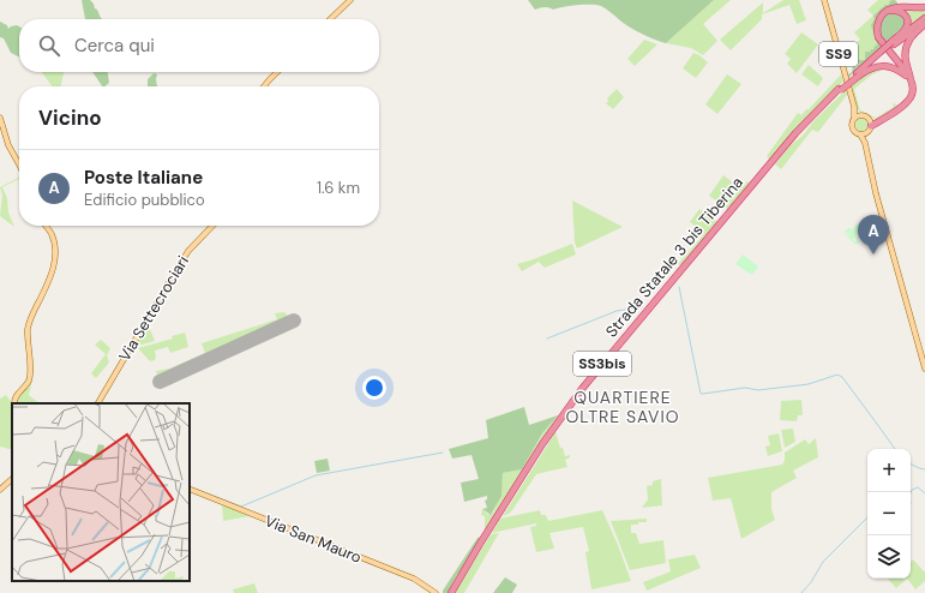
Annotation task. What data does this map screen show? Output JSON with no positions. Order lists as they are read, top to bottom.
{
  "streets": {
    "highway": ["Strada Statale 3 bis Tiberina", "SS3bis"],
    "main road": ["SS9", "Via Settecrociari", "Via San Mauro"]
  },
  "districts": ["QUARTIERE OLTRE SAVIO"],
  "page": {
    "search": "Cerca qui",
    "heading": "Vicino",
    "list": [
      {
        "mark": "A",
        "name": "Poste Italiane",
        "note": "Edificio pubblico",
        "value": "1.6 km"
      }
    ],
    "pins": "A",
    "map_buttons": ["+", "−"]
  }
}
